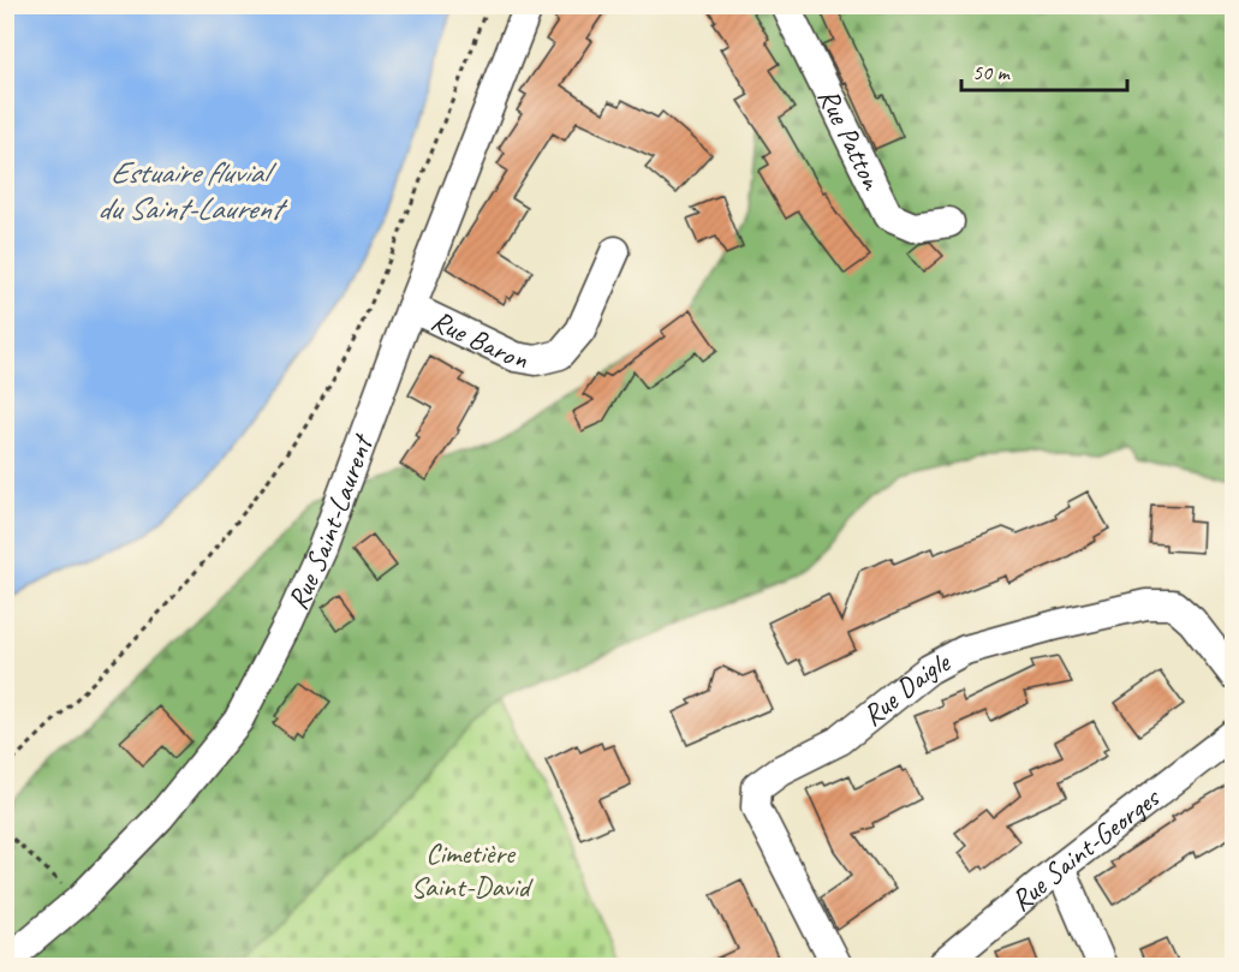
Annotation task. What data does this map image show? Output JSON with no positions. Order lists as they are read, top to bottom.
{
  "streets": {
    "street": [
      "Rue Patton",
      "Rue Baron",
      "Rue Saint-Laurent",
      "Rue Daigle",
      "Rue Saint-Georges"
    ]
  },
  "crossings": [
    ["Rue Baron", "Rue Saint-Laurent"]
  ],
  "water": ["Estuaire fluvial du Saint-Laurent"],
  "parks": ["Cimetière Saint-David"],
  "scale_bar": "50 m"
}
